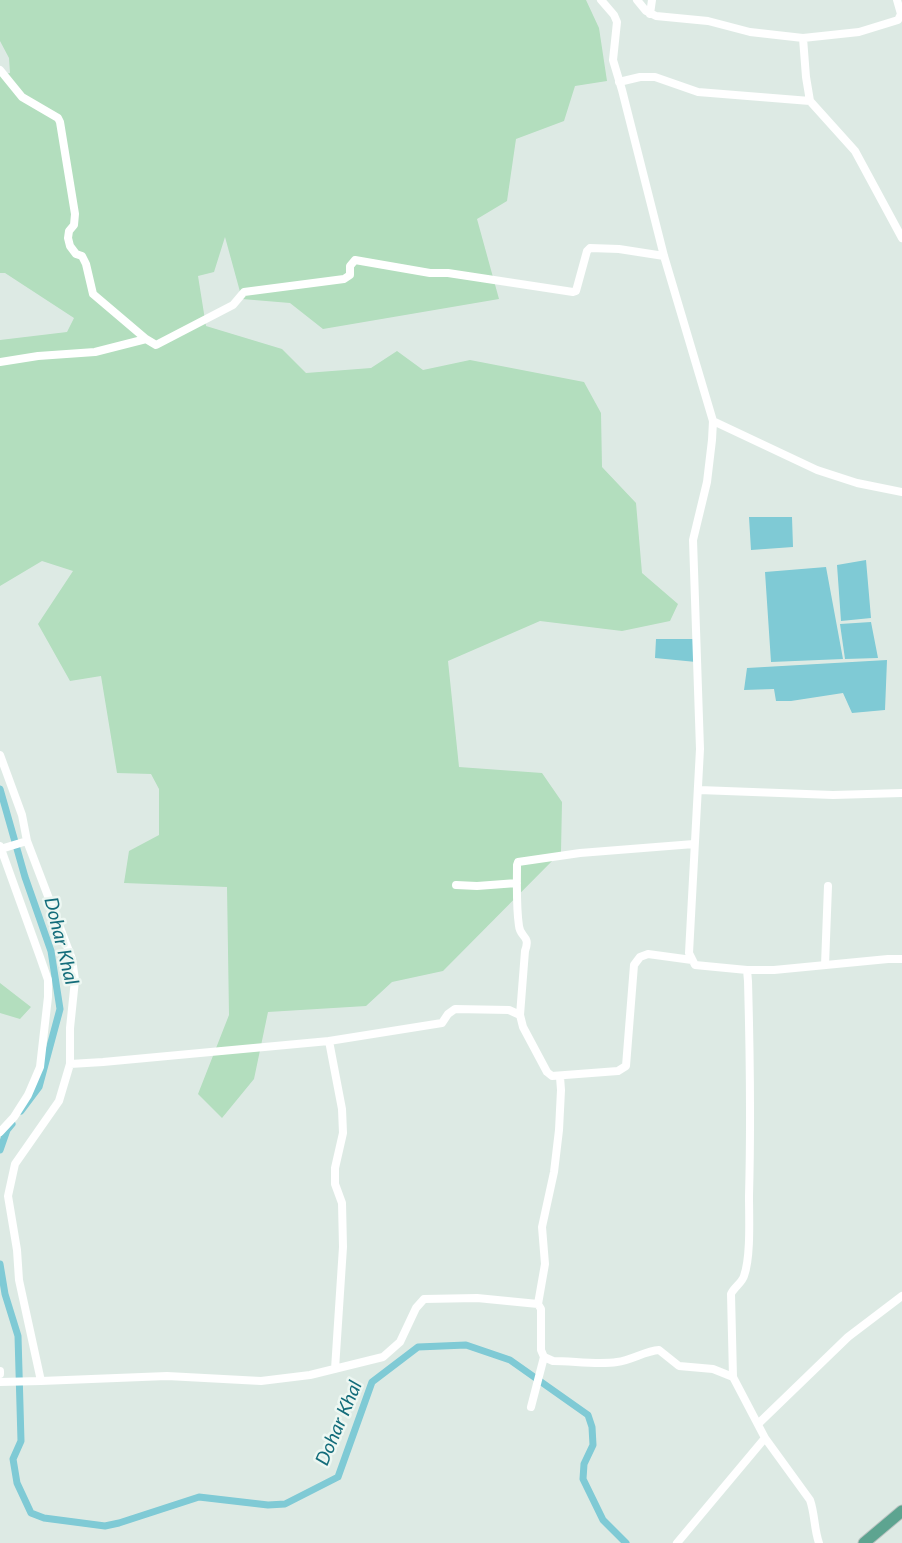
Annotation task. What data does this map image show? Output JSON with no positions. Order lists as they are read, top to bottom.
{
  "water": ["Dohar Khal"]
}
